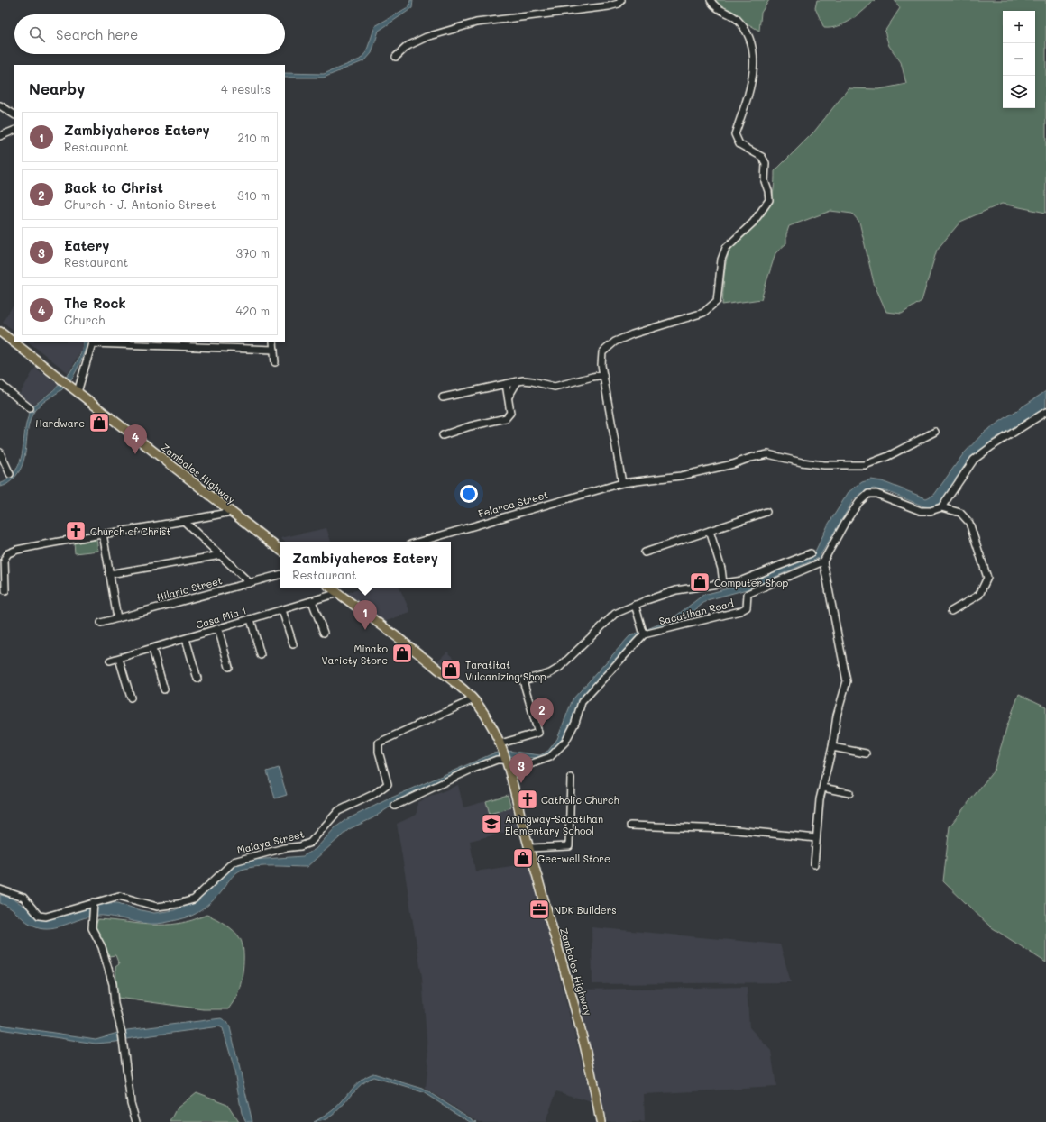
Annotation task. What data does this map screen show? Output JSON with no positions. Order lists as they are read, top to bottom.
{
  "streets": {
    "main road": ["Zambales Highway"],
    "street": [
      "Felarca Street",
      "Hilario Street",
      "Sacatihan Road",
      "Casa Mia 1",
      "Malaya Street"
    ]
  },
  "crossings": [
    ["Zambales Highway", "Casa Mia 1"],
    ["Zambales Highway", "Malaya Street"]
  ],
  "places": {
    "shop": [
      "Hardware",
      "Computer Shop",
      "Minako Variety Store",
      "Taratitat Vulcanizing Shop",
      "Gee-well Store"
    ],
    "church": ["Church of Christ", "Catholic Church"],
    "school or university": ["Aningway-Sacatihan Elementary School"],
    "office": ["NDK Builders"]
  },
  "page": {
    "map_buttons": ["+", "−"],
    "search": "Search here",
    "heading": ["Nearby", "4 results"],
    "list": [
      {
        "mark": "1",
        "name": "Zambiyaheros Eatery",
        "note": "Restaurant",
        "value": "210 m"
      },
      {
        "mark": "2",
        "name": "Back to Christ",
        "note": "Church · J. Antonio Street",
        "value": "310 m"
      },
      {
        "mark": "3",
        "name": "Eatery",
        "note": "Restaurant",
        "value": "370 m"
      },
      {
        "mark": "4",
        "name": "The Rock",
        "note": "Church",
        "value": "420 m"
      }
    ],
    "pins": [
      "4",
      "1",
      "2",
      "3"
    ],
    "popup": ["Zambiyaheros Eatery", "Restaurant"]
  }
}
